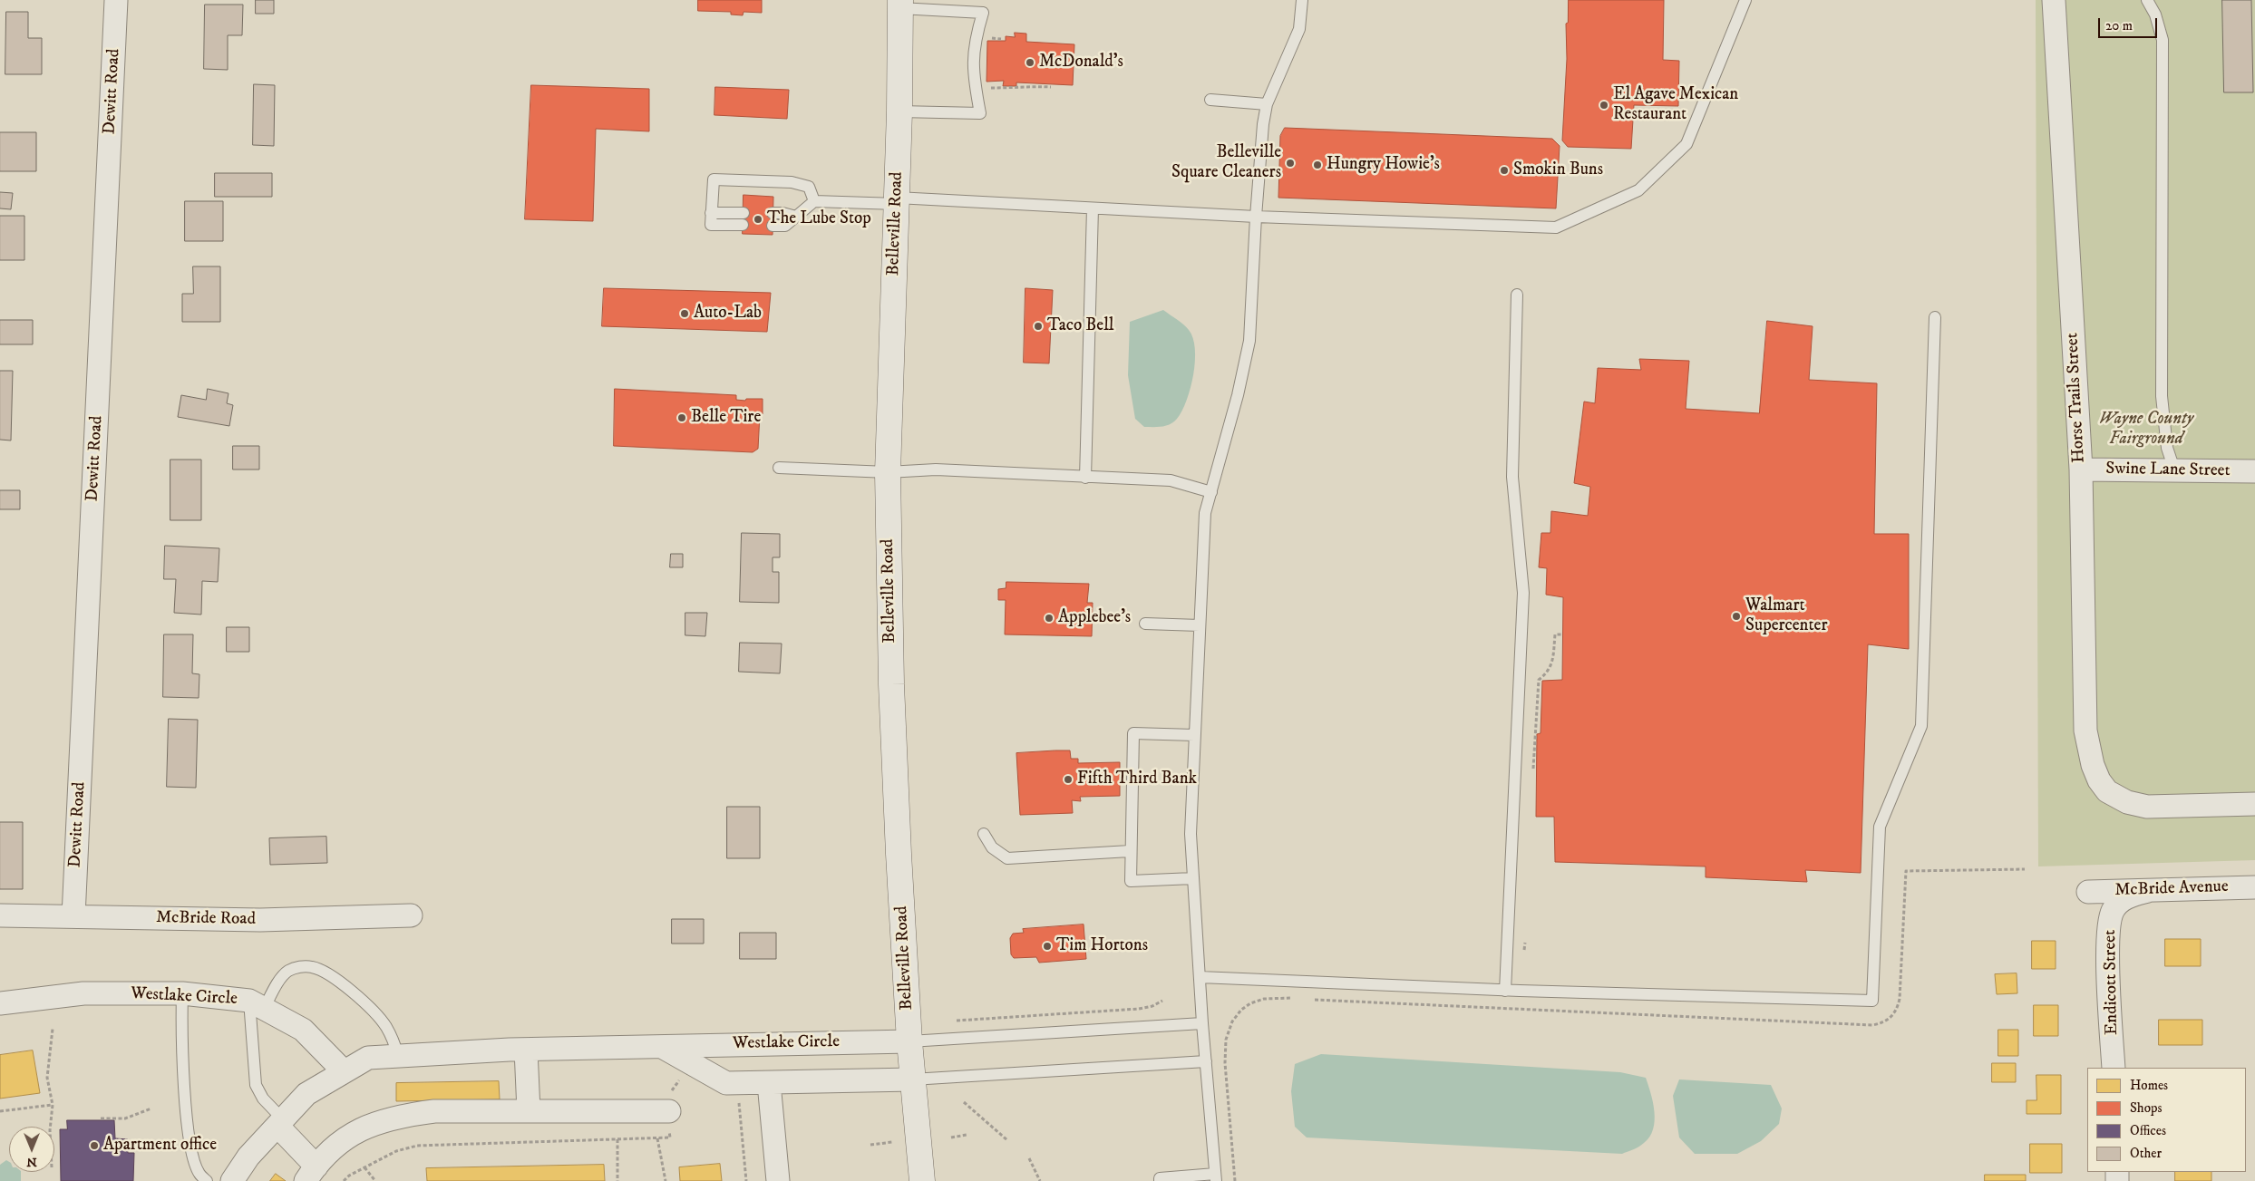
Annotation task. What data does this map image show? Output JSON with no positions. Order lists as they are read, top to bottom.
{
  "streets": {
    "main road": ["Belleville Road"],
    "street": [
      "Dewitt Road",
      "Horse Trails Street",
      "Swine Lane Street",
      "McBride Avenue",
      "McBride Road",
      "Endicott Street",
      "Westlake Circle"
    ]
  },
  "crossings": [
    ["Dewitt Road", "McBride Road"],
    ["Belleville Road", "Westlake Circle"],
    ["Horse Trails Street", "Swine Lane Street"],
    ["McBride Avenue", "Endicott Street"]
  ],
  "parks": ["Wayne County Fairground"],
  "places": [
    "McDonald's",
    "El Agave Mexican Restaurant",
    "Belleville Square Cleaners",
    "Hungry Howie's",
    "Smokin Buns",
    "The Lube Stop",
    "Auto-Lab",
    "Taco Bell",
    "Belle Tire",
    "Walmart Supercenter",
    "Applebee's",
    "Fifth Third Bank",
    "Tim Hortons",
    "Apartment office"
  ],
  "legend": [
    "Homes",
    "Shops",
    "Offices",
    "Other"
  ],
  "scale_bar": "20 m",
  "north": "bottom"
}
